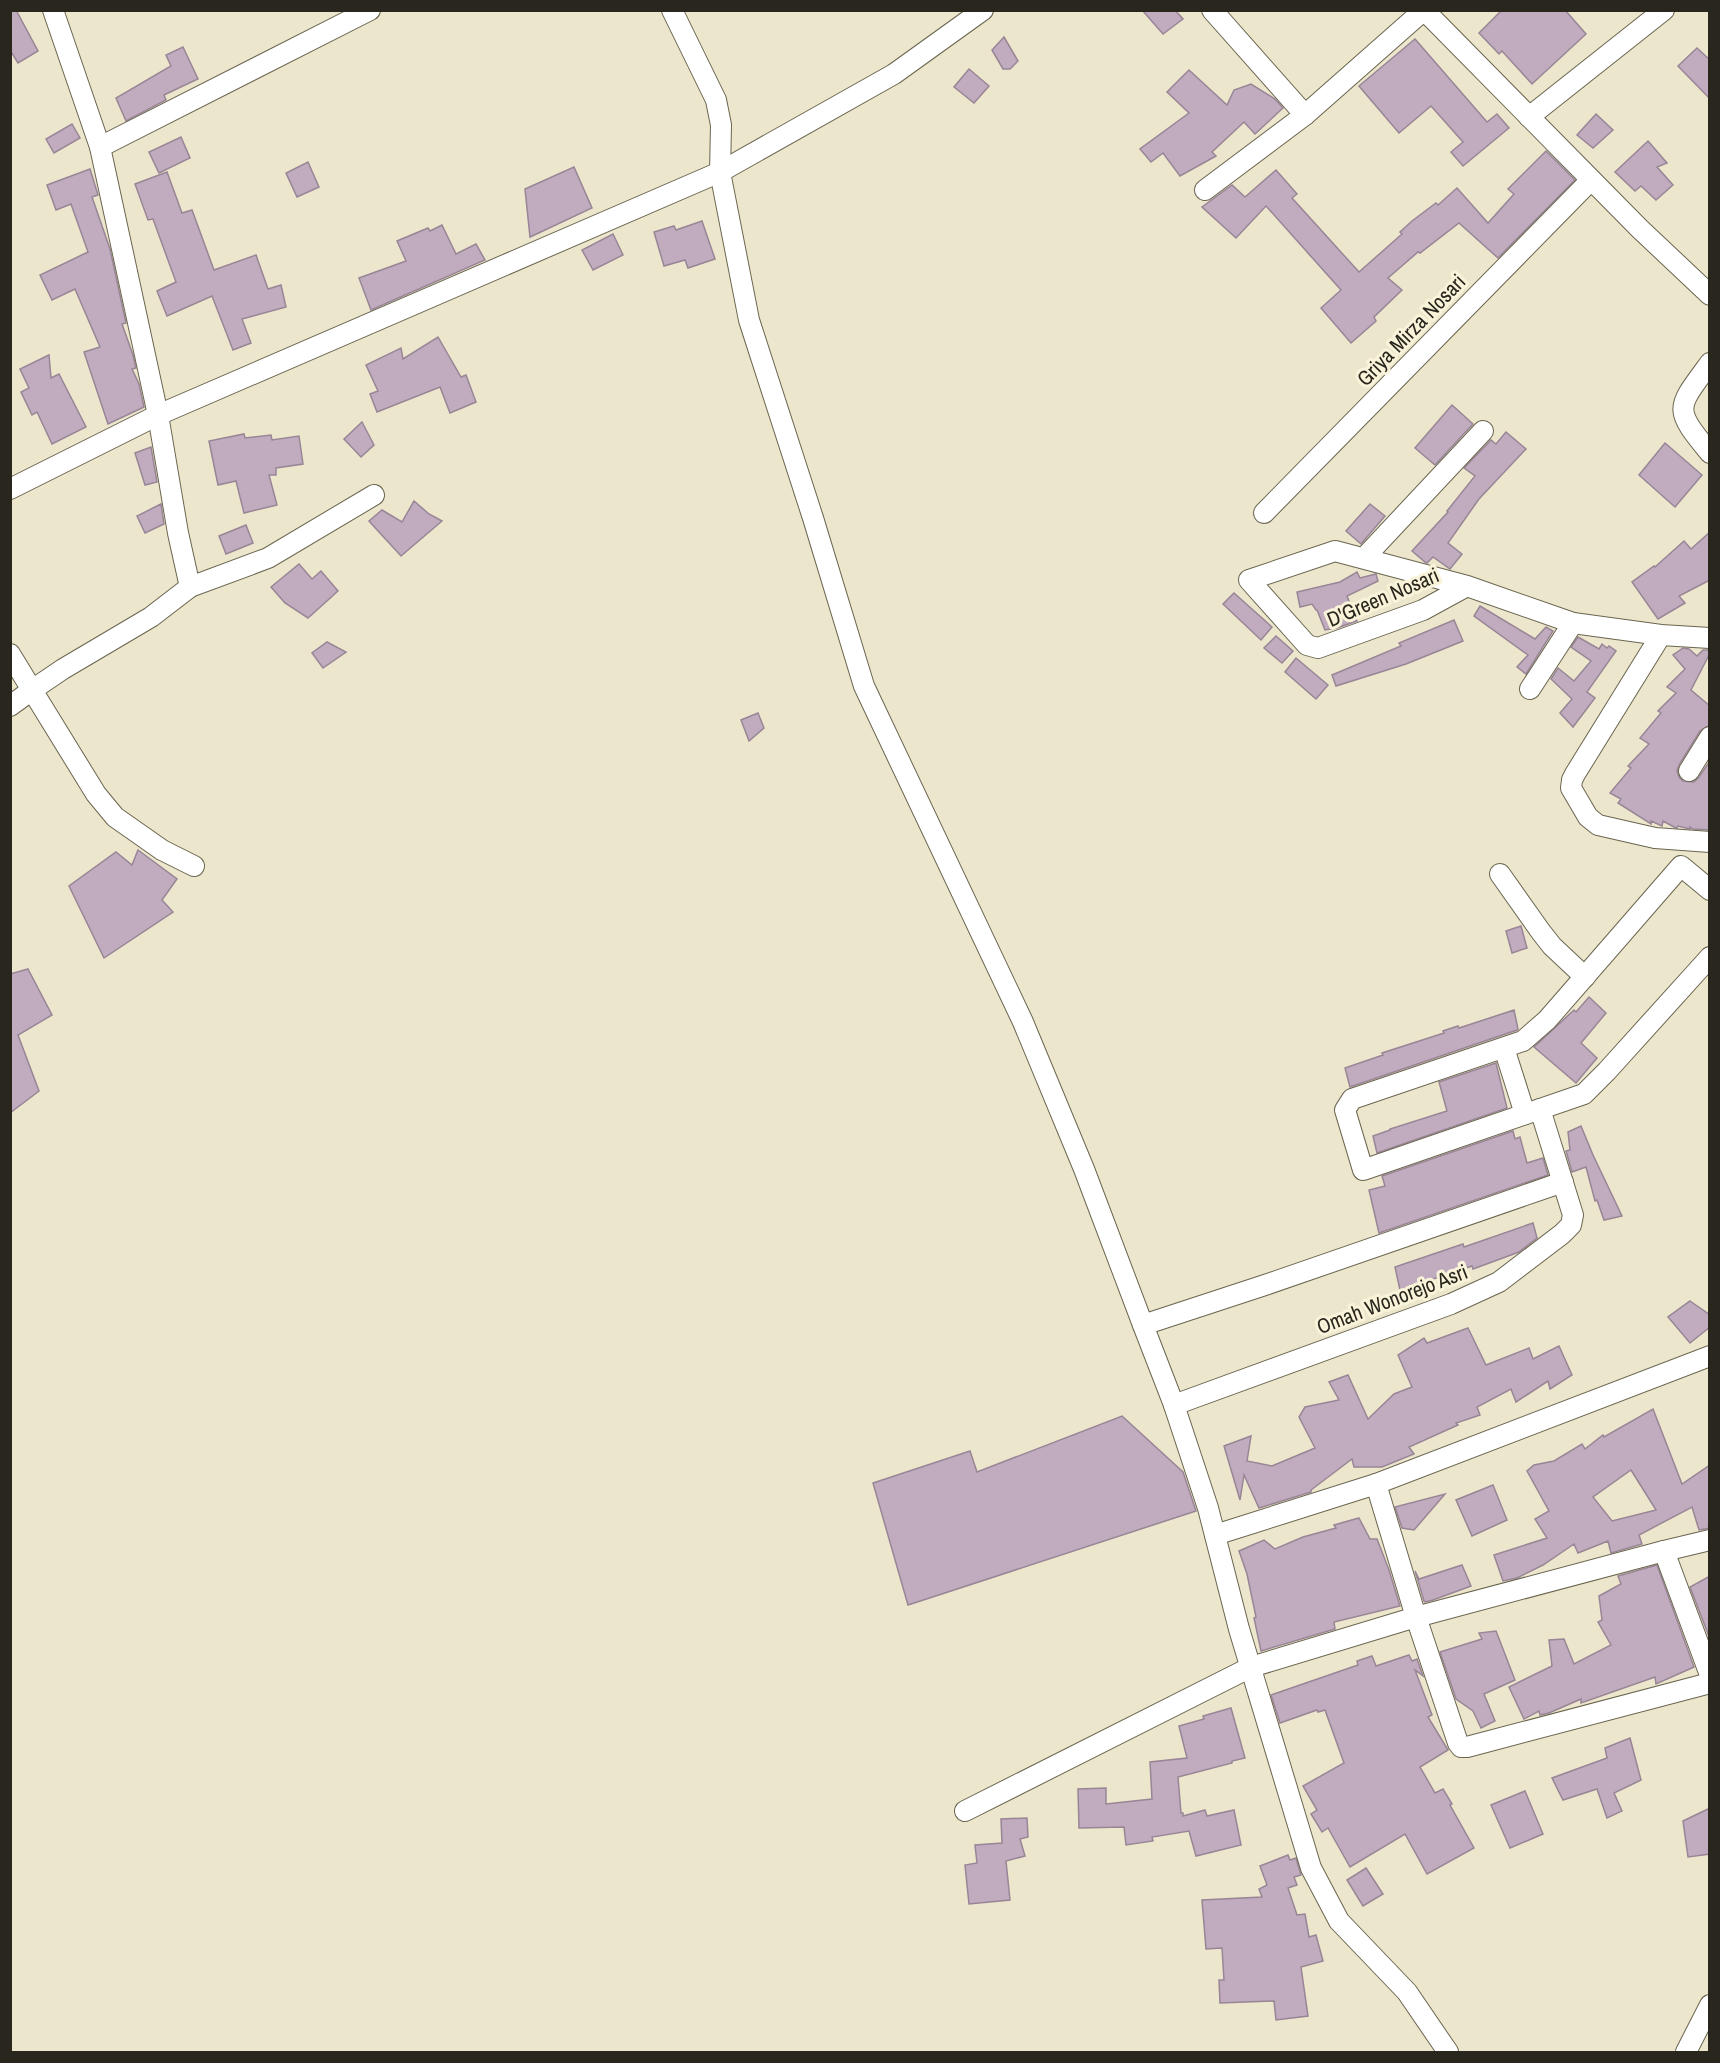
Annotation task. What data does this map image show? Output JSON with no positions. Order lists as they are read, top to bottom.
{
  "streets": {
    "street": ["Griya Mirza Nosari", "D'Green Nosari", "Omah Wonorejo Asri"]
  }
}
